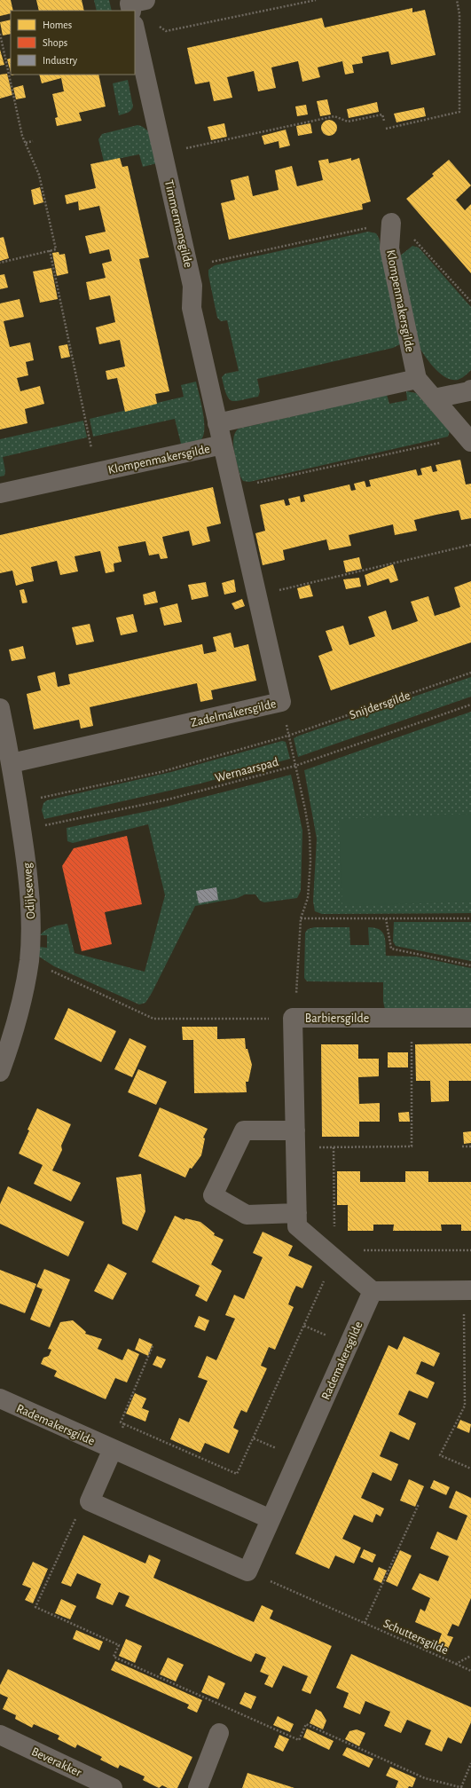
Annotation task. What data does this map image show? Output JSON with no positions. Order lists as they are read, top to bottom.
{
  "streets": {
    "street": [
      "Timmermansgilde",
      "Klompenmakersgilde",
      "Zadelmakersgilde",
      "Odijkseweg",
      "Barbiersgilde",
      "Rademakersgilde",
      "Beverakker"
    ],
    "path": ["Snijdersgilde", "Wernaarspad", "Schuttersgilde"]
  },
  "crossings": [
    ["Timmermansgilde", "Klompenmakersgilde"],
    ["Klompenmakersgilde", "Zadelmakersgilde"],
    ["Snijdersgilde", "Odijkseweg"],
    ["Zadelmakersgilde", "Odijkseweg"],
    ["Wernaarspad", "Odijkseweg"],
    ["Barbiersgilde", "Rademakersgilde"],
    ["Rademakersgilde", "Schuttersgilde"]
  ],
  "legend": ["Homes", "Shops", "Industry"]
}
